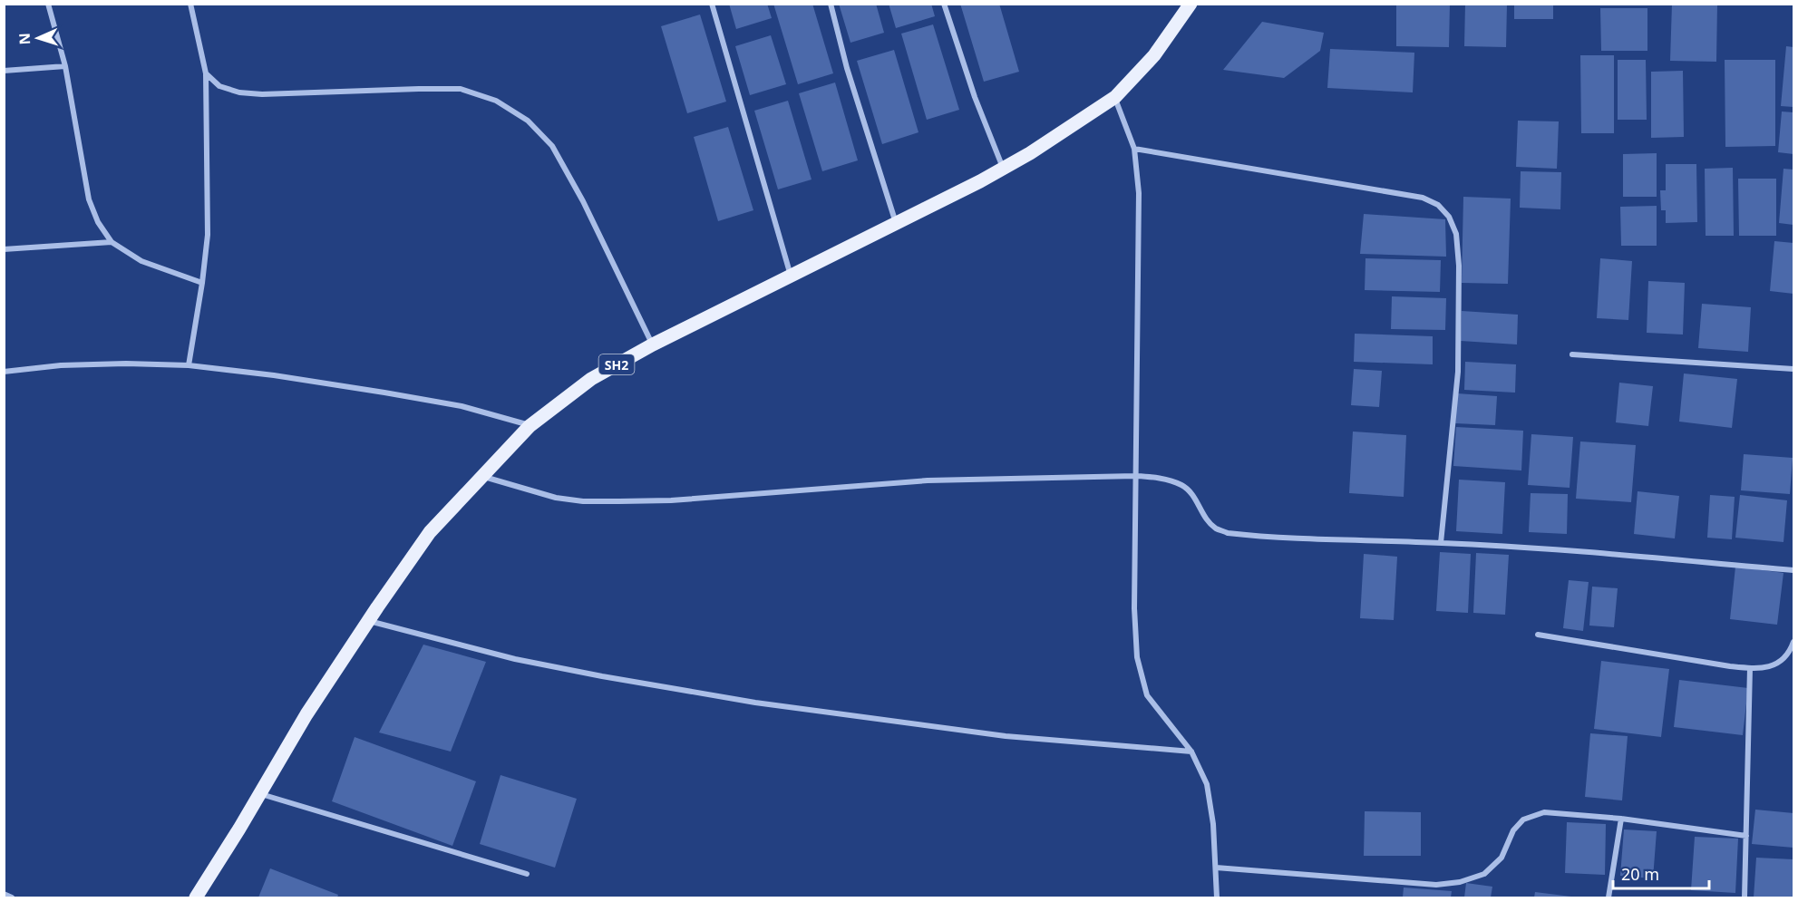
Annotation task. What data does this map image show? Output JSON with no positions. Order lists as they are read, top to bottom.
{
  "streets": {
    "main road": ["SH2"]
  },
  "scale_bar": "20 m",
  "north": "left"
}
